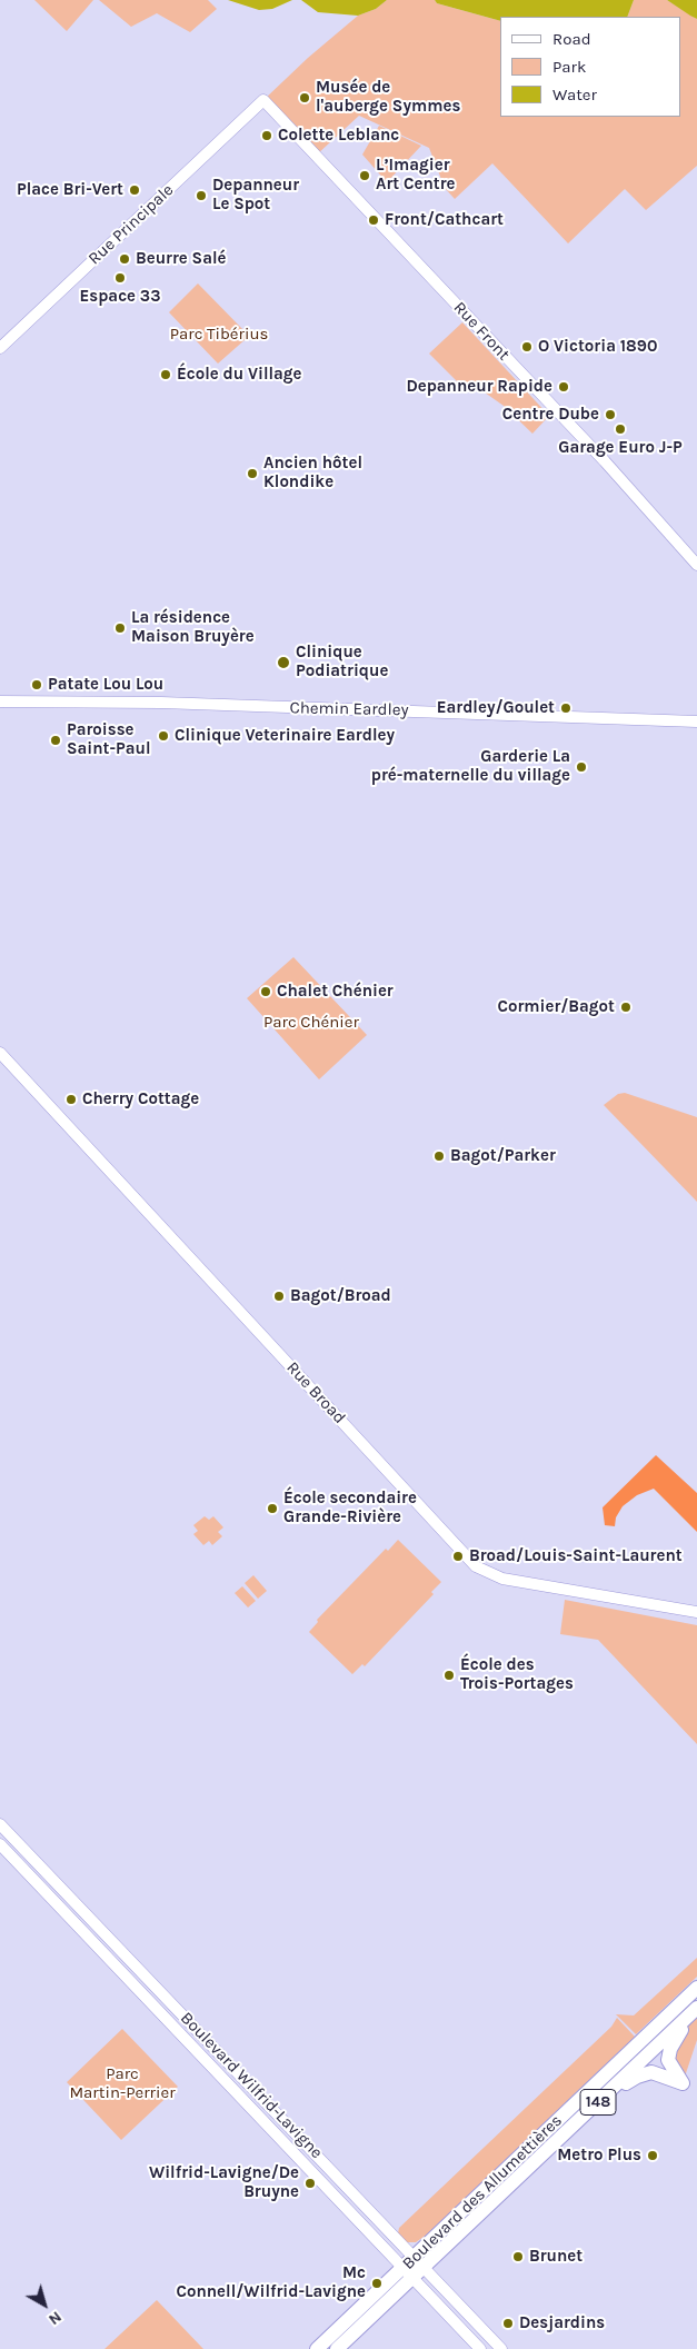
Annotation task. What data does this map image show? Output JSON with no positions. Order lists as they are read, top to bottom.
{
  "streets": {
    "highway": ["148", "Boulevard des Allumettières"],
    "street": [
      "Rue Principale",
      "Rue Front",
      "Chemin Eardley",
      "Rue Broad",
      "Boulevard Wilfrid-Lavigne"
    ]
  },
  "crossings": [
    ["Rue Principale", "Rue Front"],
    ["Boulevard Wilfrid-Lavigne", "Boulevard des Allumettières"]
  ],
  "parks": ["Parc Tibérius", "Parc Chénier", "Parc Martin-Perrier"],
  "places": [
    "Musée de l'auberge Symmes",
    "Colette Leblanc",
    "L’Imagier Art Centre",
    "Place Bri-Vert",
    "Depanneur Le Spot",
    "Front/Cathcart",
    "Beurre Salé",
    "Espace 33",
    "O Victoria 1890",
    "École du Village",
    "Depanneur Rapide",
    "Centre Dube",
    "Garage Euro J-P",
    "Ancien hôtel Klondike",
    "La résidence Maison Bruyère",
    "Clinique Podiatrique",
    "Patate Lou Lou",
    "Eardley/Goulet",
    "Clinique Veterinaire Eardley",
    "Paroisse Saint-Paul",
    "Garderie La pré-maternelle du village",
    "Chalet Chénier",
    "Cormier/Bagot",
    "Cherry Cottage",
    "Bagot/Parker",
    "Bagot/Broad",
    "École secondaire Grande-Rivière",
    "Broad/Louis-Saint-Laurent",
    "École des Trois-Portages",
    "Metro Plus",
    "Wilfrid-Lavigne/De Bruyne",
    "Brunet",
    "Mc Connell/Wilfrid-Lavigne",
    "Desjardins"
  ],
  "legend": ["Road", "Park", "Water"],
  "north": "bottom right"
}
